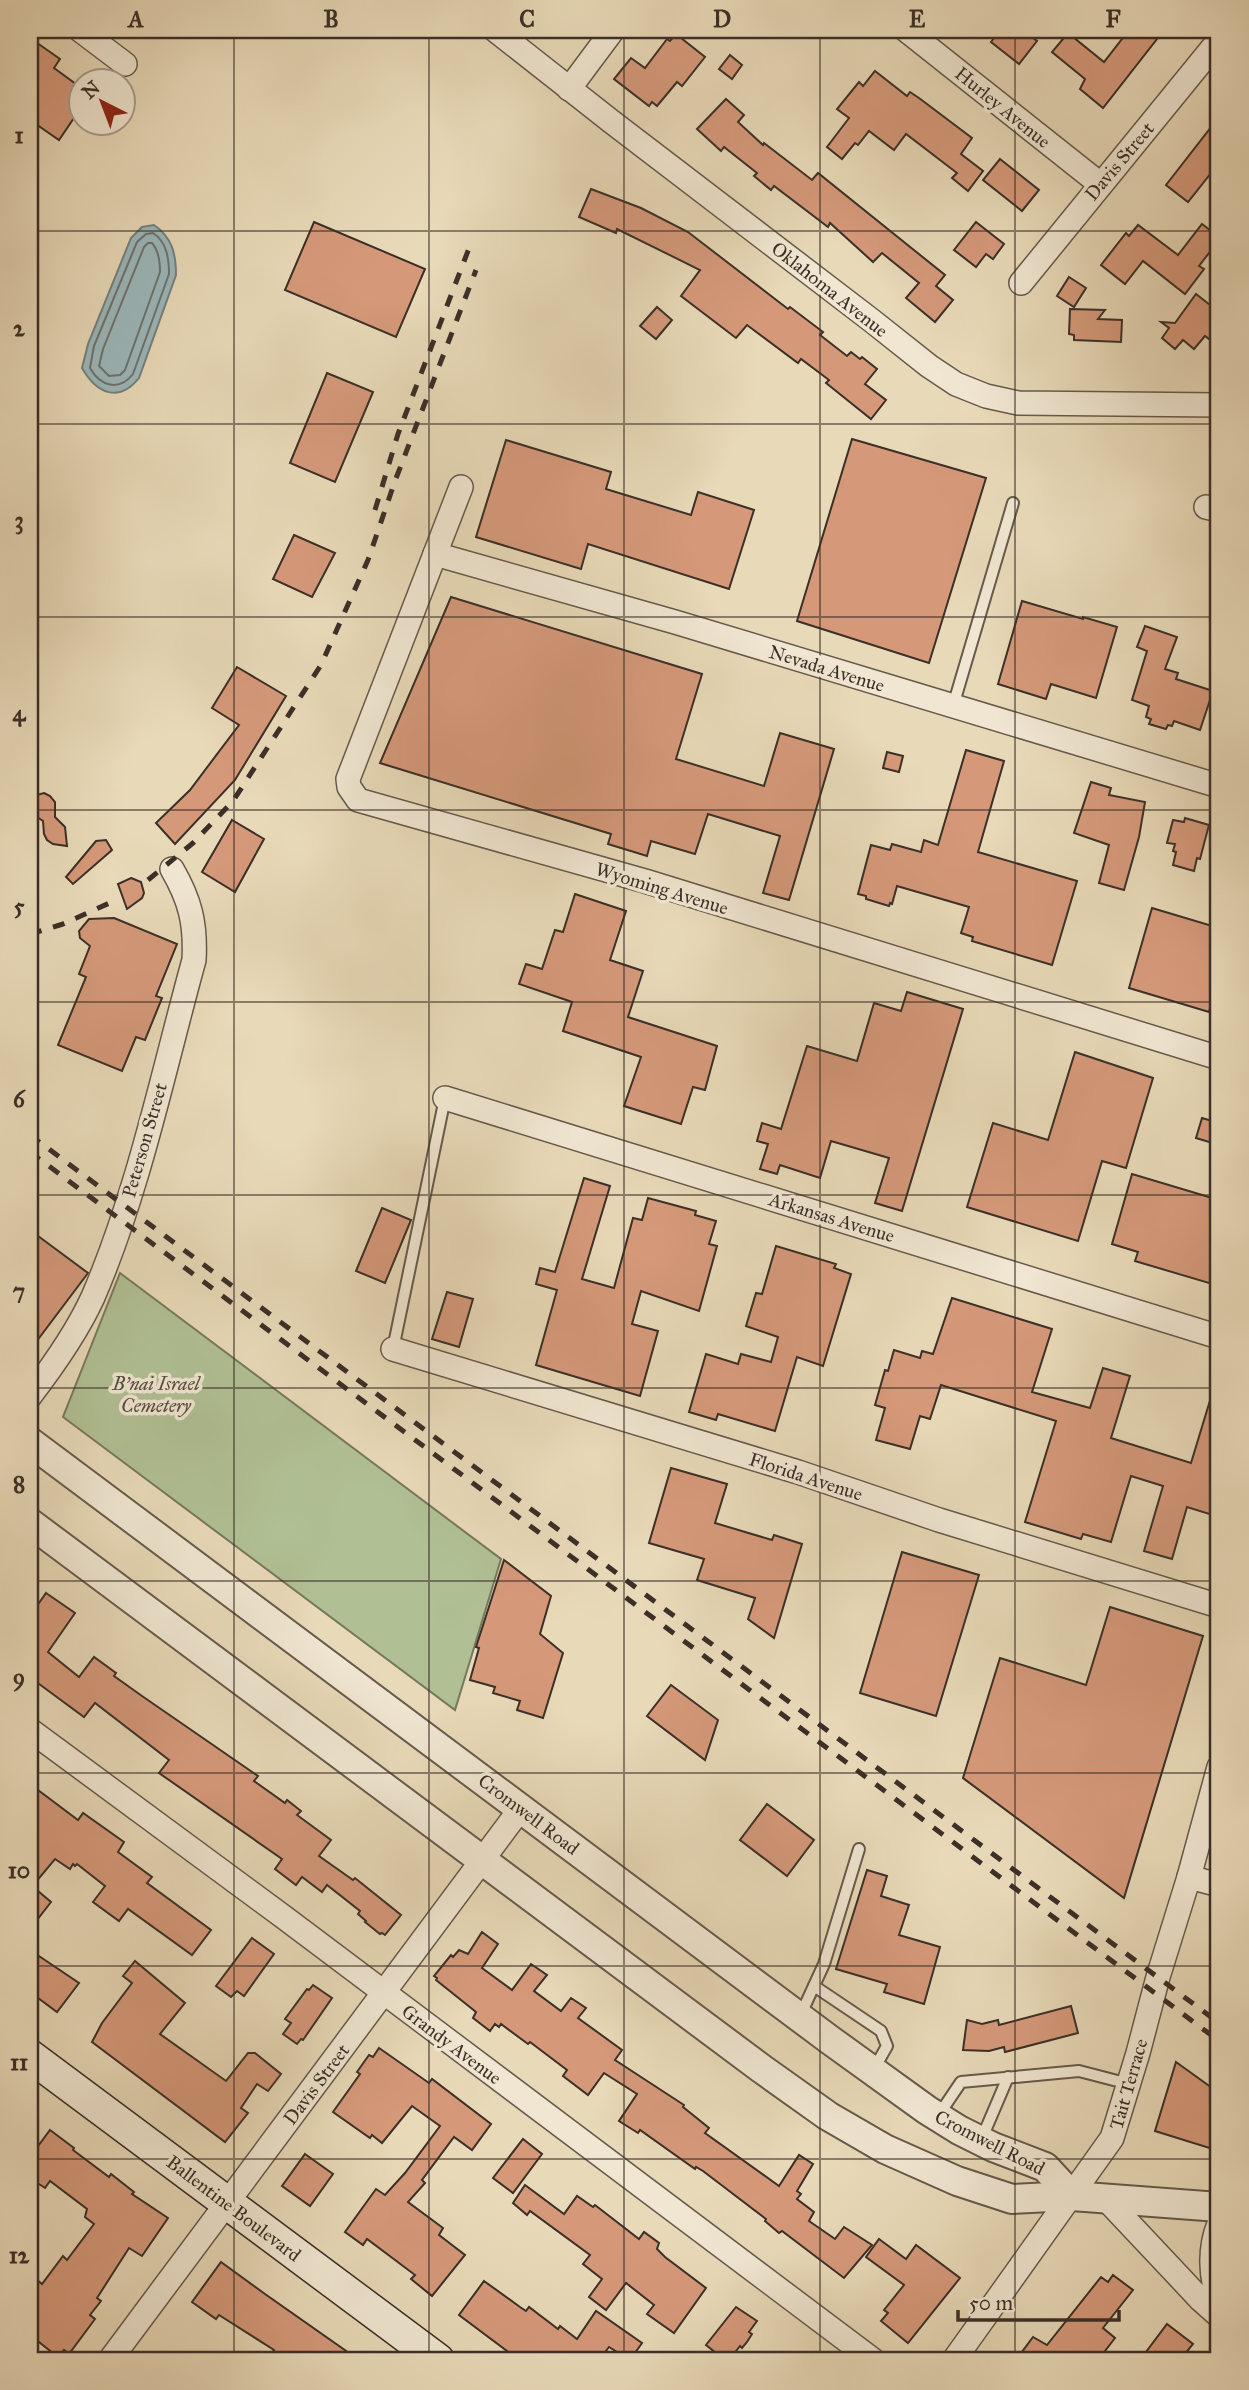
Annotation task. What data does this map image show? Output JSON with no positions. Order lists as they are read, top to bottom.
{
  "streets": {
    "main road": ["Ballentine Boulevard"],
    "street": [
      "Hurley Avenue",
      "Davis Street",
      "Oklahoma Avenue",
      "Nevada Avenue",
      "Wyoming Avenue",
      "Peterson Street",
      "Arkansas Avenue",
      "Florida Avenue",
      "Cromwell Road",
      "Grandy Avenue",
      "Tait Terrace"
    ]
  },
  "crossings": [
    ["Hurley Avenue", "Davis Street"],
    ["Davis Street", "Cromwell Road"],
    ["Davis Street", "Grandy Avenue"],
    ["Davis Street", "Ballentine Boulevard"],
    ["Nevada Avenue", "Wyoming Avenue"],
    ["Cromwell Road", "Tait Terrace"]
  ],
  "parks": ["B’nai Israel Cemetery"],
  "scale_bar": "50 m",
  "north": "top left",
  "grid": {
    "columns": [
      "A",
      "B",
      "C",
      "D",
      "E",
      "F"
    ],
    "rows": [
      "1",
      "2",
      "3",
      "4",
      "5",
      "6",
      "7",
      "8",
      "9",
      "10",
      "11",
      "12"
    ]
  }
}
